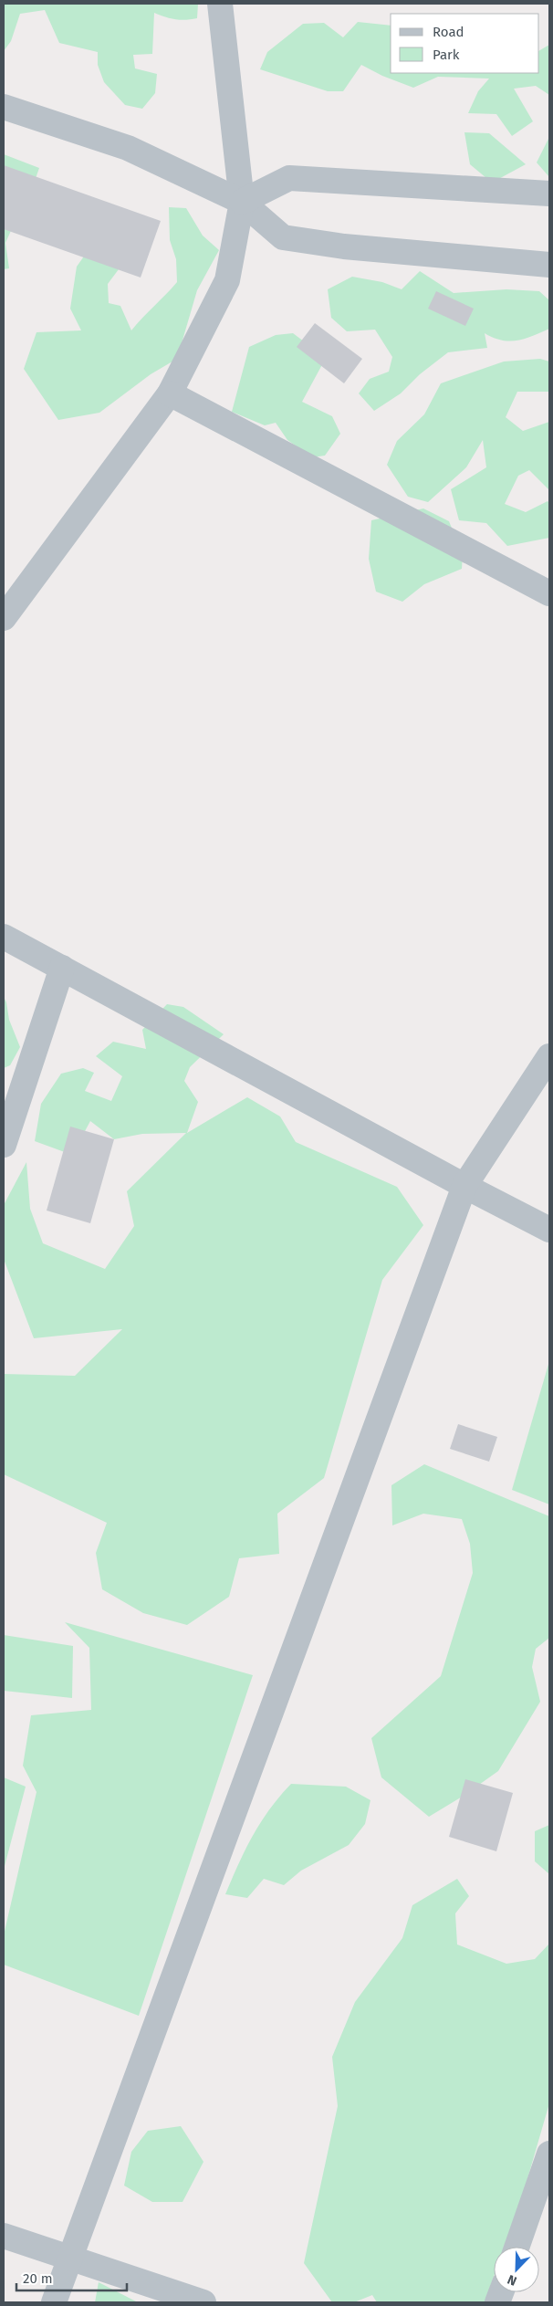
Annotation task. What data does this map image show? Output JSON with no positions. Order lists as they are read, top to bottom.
{
  "legend": ["Road", "Park"],
  "scale_bar": "20 m",
  "north": "bottom left"
}
